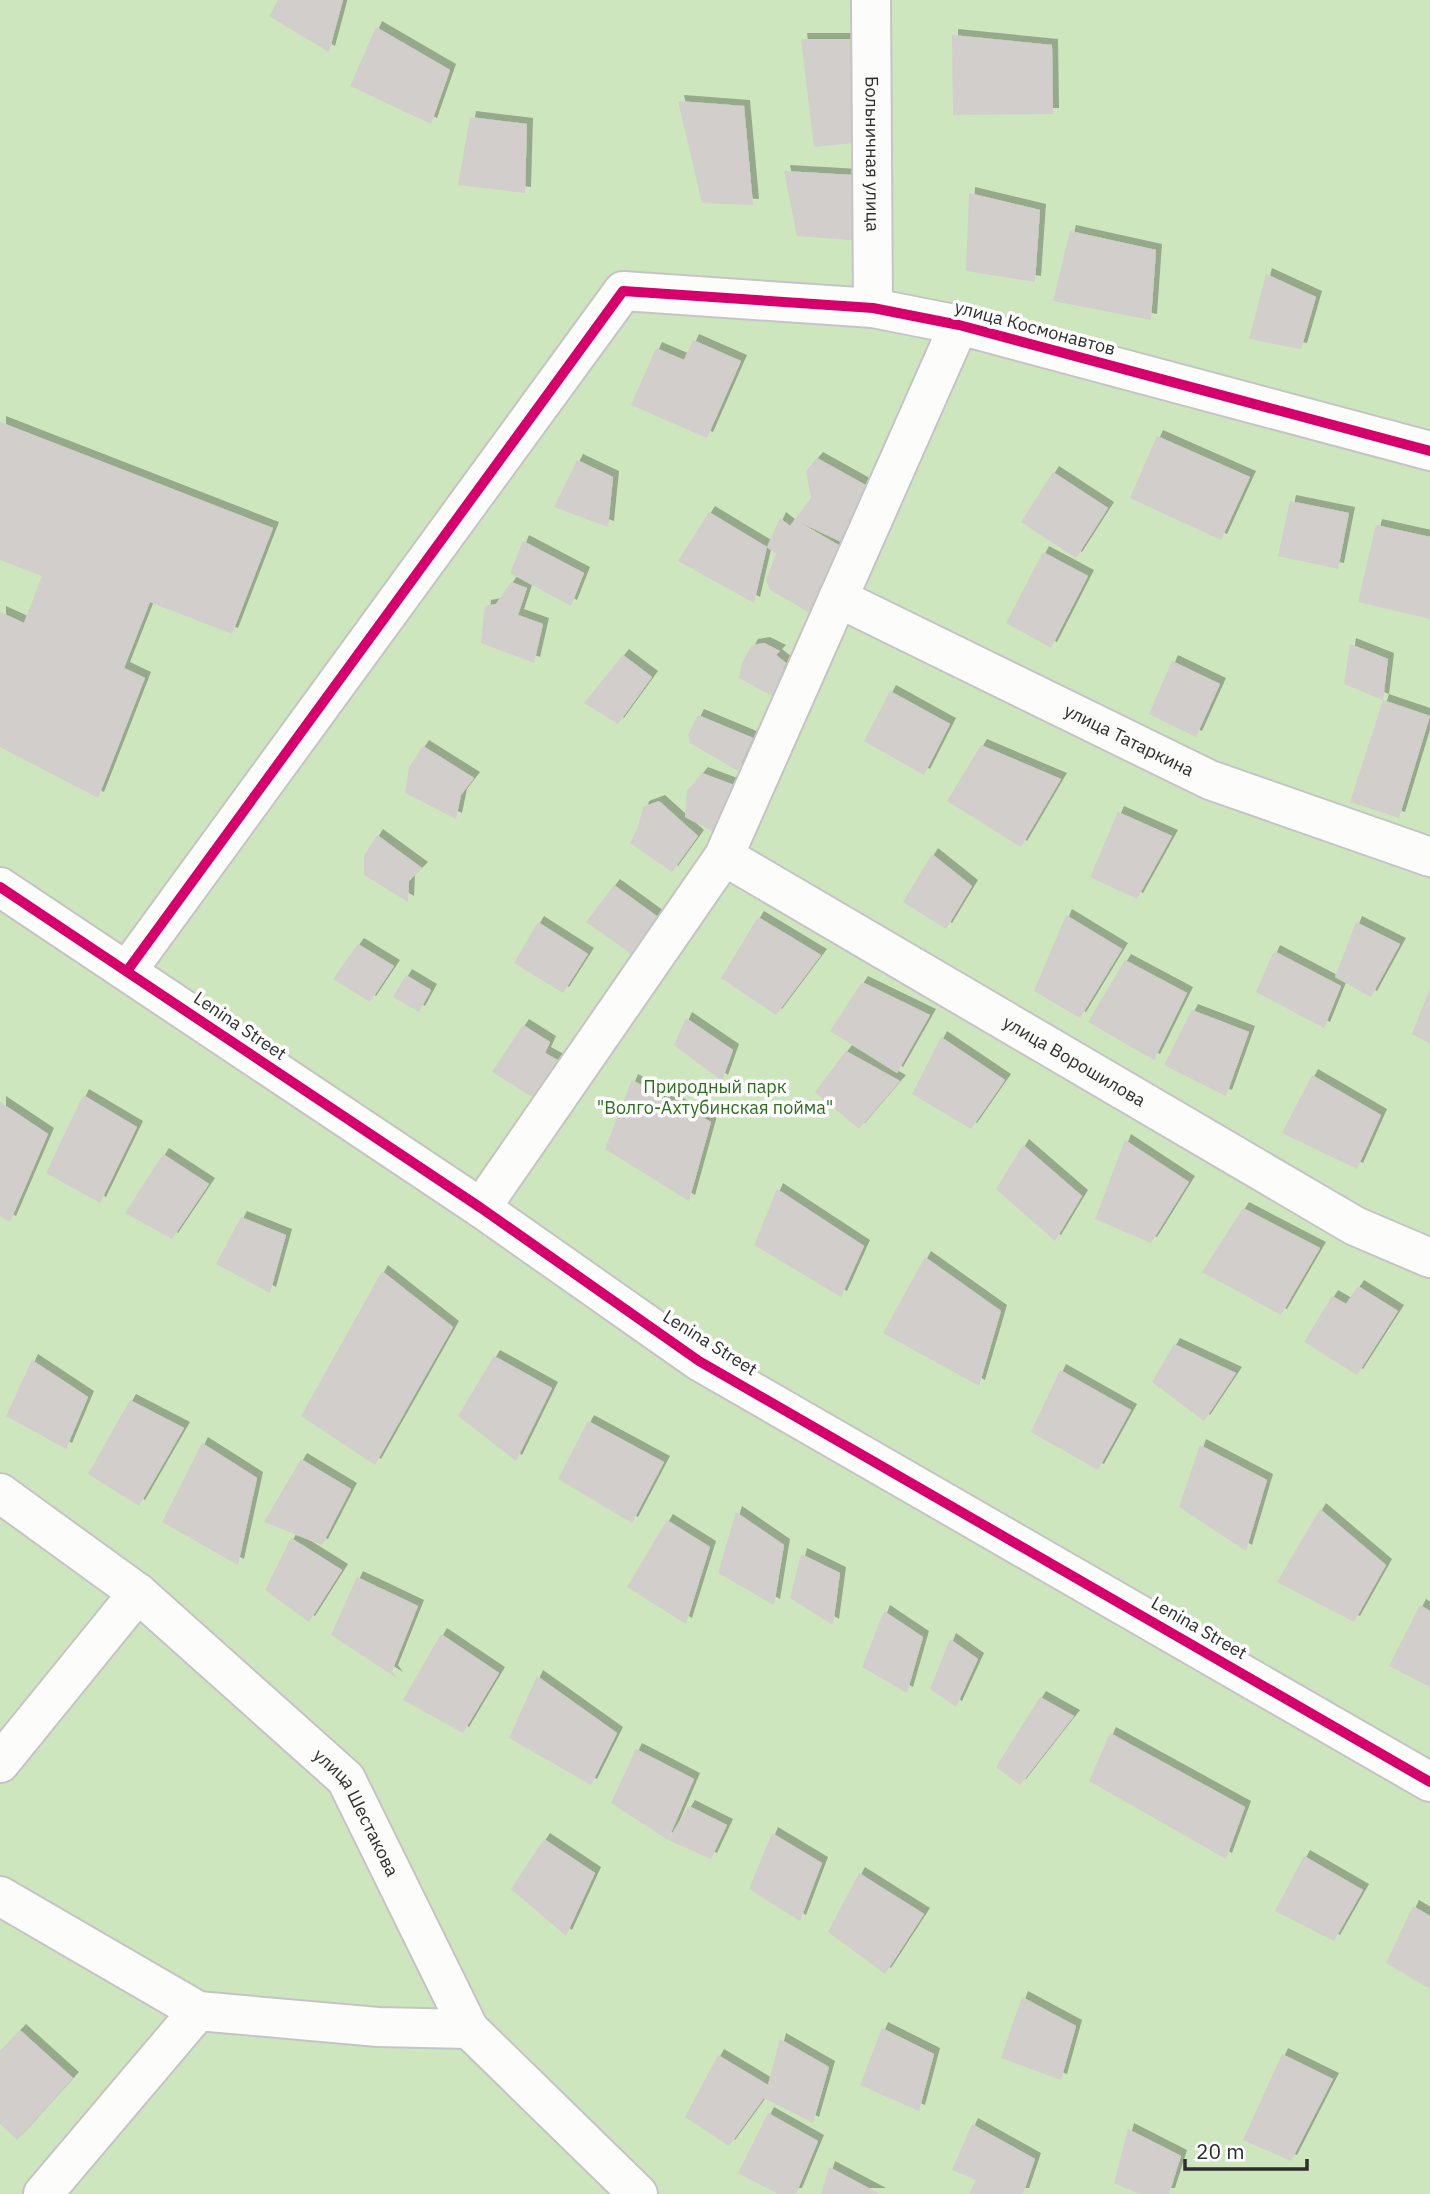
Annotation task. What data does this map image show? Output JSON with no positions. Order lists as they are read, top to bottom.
{
  "streets": {
    "street": [
      "Больничная улица",
      "улица Космонавтов",
      "улица Татаркина",
      "Lenina Street",
      "улица Ворошилова",
      "улица Шестакова"
    ]
  },
  "crossings": [
    ["Больничная улица", "улица Космонавтов"],
    ["улица Космонавтов", "Lenina Street"]
  ],
  "parks": ["Природный парк \"Волго-Ахтубинская пойма\""],
  "scale_bar": "20 m"
}
